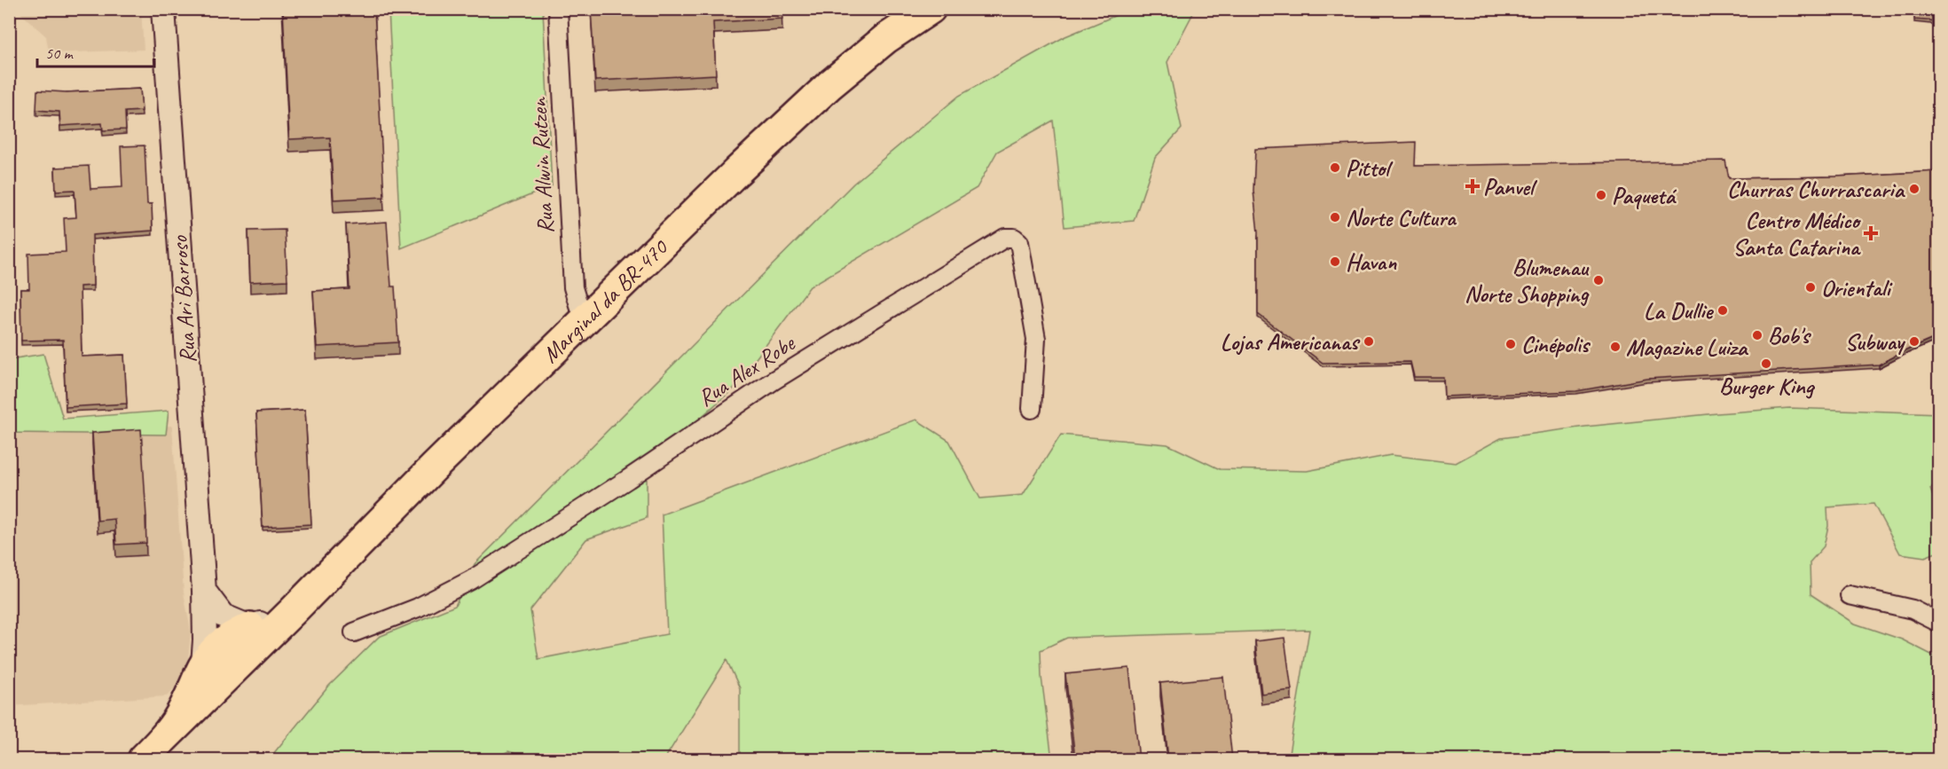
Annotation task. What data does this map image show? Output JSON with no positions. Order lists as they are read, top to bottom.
{
  "streets": {
    "highway": ["Marginal da BR-470"],
    "street": ["Rua Alwin Rutzen", "Rua Ari Barroso", "Rua Alex Robe"]
  },
  "crossings": [
    ["Rua Alwin Rutzen", "Marginal da BR-470"]
  ],
  "places": {
    "other": [
      "Pittol",
      "Churras Churrascaria",
      "Paquetá",
      "Norte Cultura",
      "Havan",
      "Blumenau Norte Shopping",
      "Orientali",
      "La Dullie",
      "Bob's",
      "Lojas Americanas",
      "Subway",
      "Cinépolis",
      "Magazine Luiza",
      "Burger King"
    ],
    "health": ["Panvel", "Centro Médico Santa Catarina"]
  },
  "scale_bar": "50 m"
}
